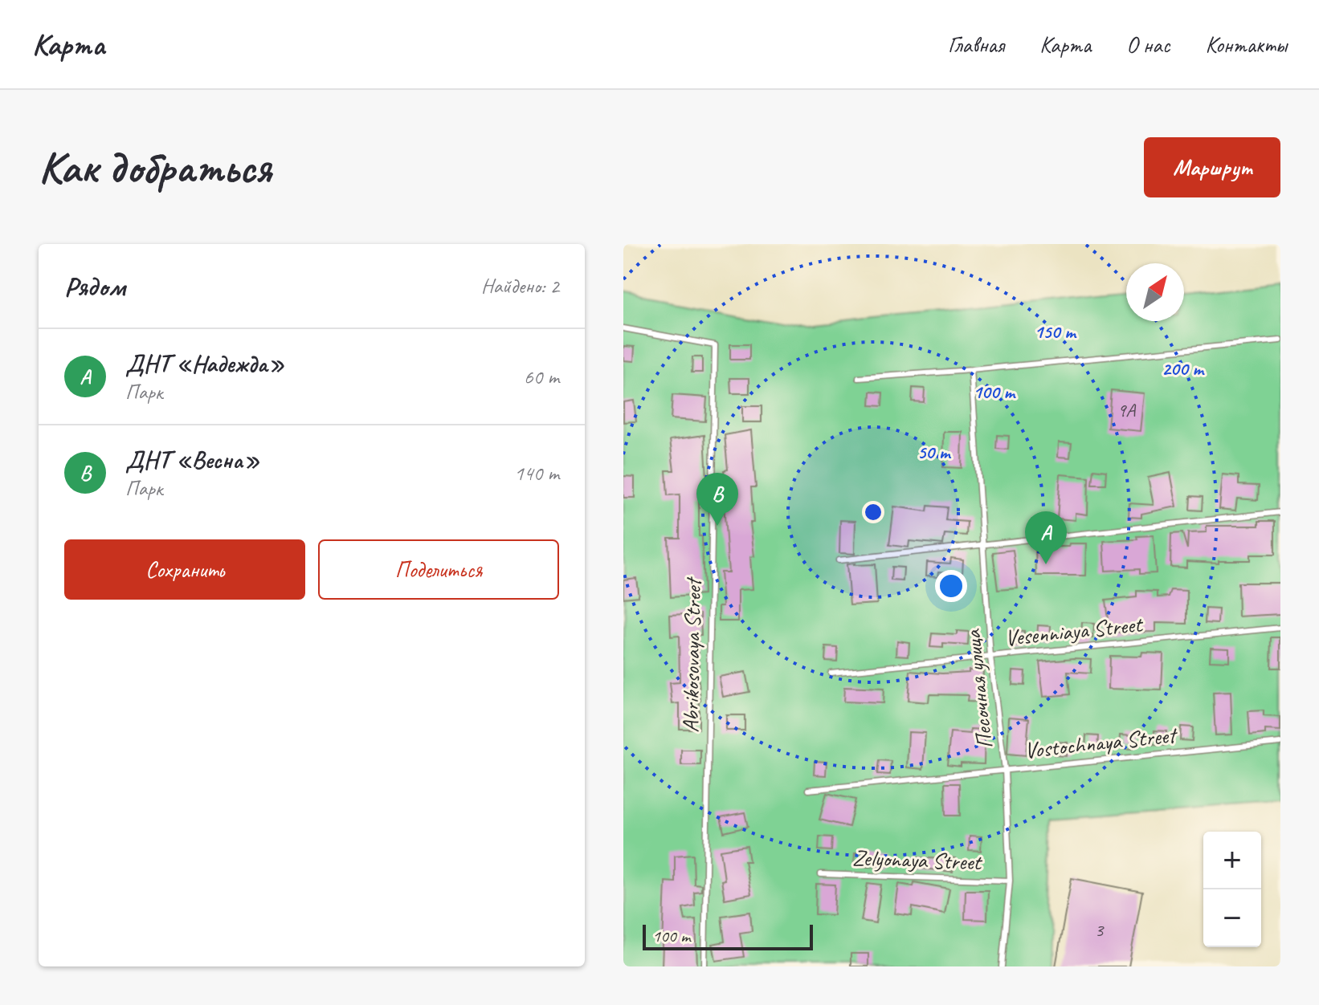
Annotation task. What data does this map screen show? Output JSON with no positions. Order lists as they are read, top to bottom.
{
  "streets": {
    "lane": [
      "Vesenniaya Street",
      "Abrikosovaya Street",
      "Песочная улица",
      "Vostochnaya Street",
      "Zelyonaya Street"
    ]
  },
  "crossings": [
    ["Vesenniaya Street", "Песочная улица"],
    ["Песочная улица", "Vostochnaya Street"],
    ["Песочная улица", "Zelyonaya Street"]
  ],
  "house_numbers": ["9А", "3"],
  "scale_bar": "100 m",
  "north": "top right",
  "page": {
    "header": "Карта",
    "nav": [
      "Главная",
      "Карта",
      "О нас",
      "Контакты"
    ],
    "buttons": [
      "Маршрут",
      ["Сохранить", "Поделиться"]
    ],
    "title": "Как добраться",
    "heading": ["Рядом", "Найдено: 2"],
    "list": [
      {
        "mark": "A",
        "name": "ДНТ «Надежда»",
        "note": "Парк",
        "value": "60 m"
      },
      {
        "mark": "B",
        "name": "ДНТ «Весна»",
        "note": "Парк",
        "value": "140 m"
      }
    ],
    "pins": ["B", "A"],
    "map_buttons": ["+", "−"],
    "scale": "100 m"
  },
  "rings": [
    "150 m",
    "200 m",
    "100 m",
    "50 m"
  ]
}
